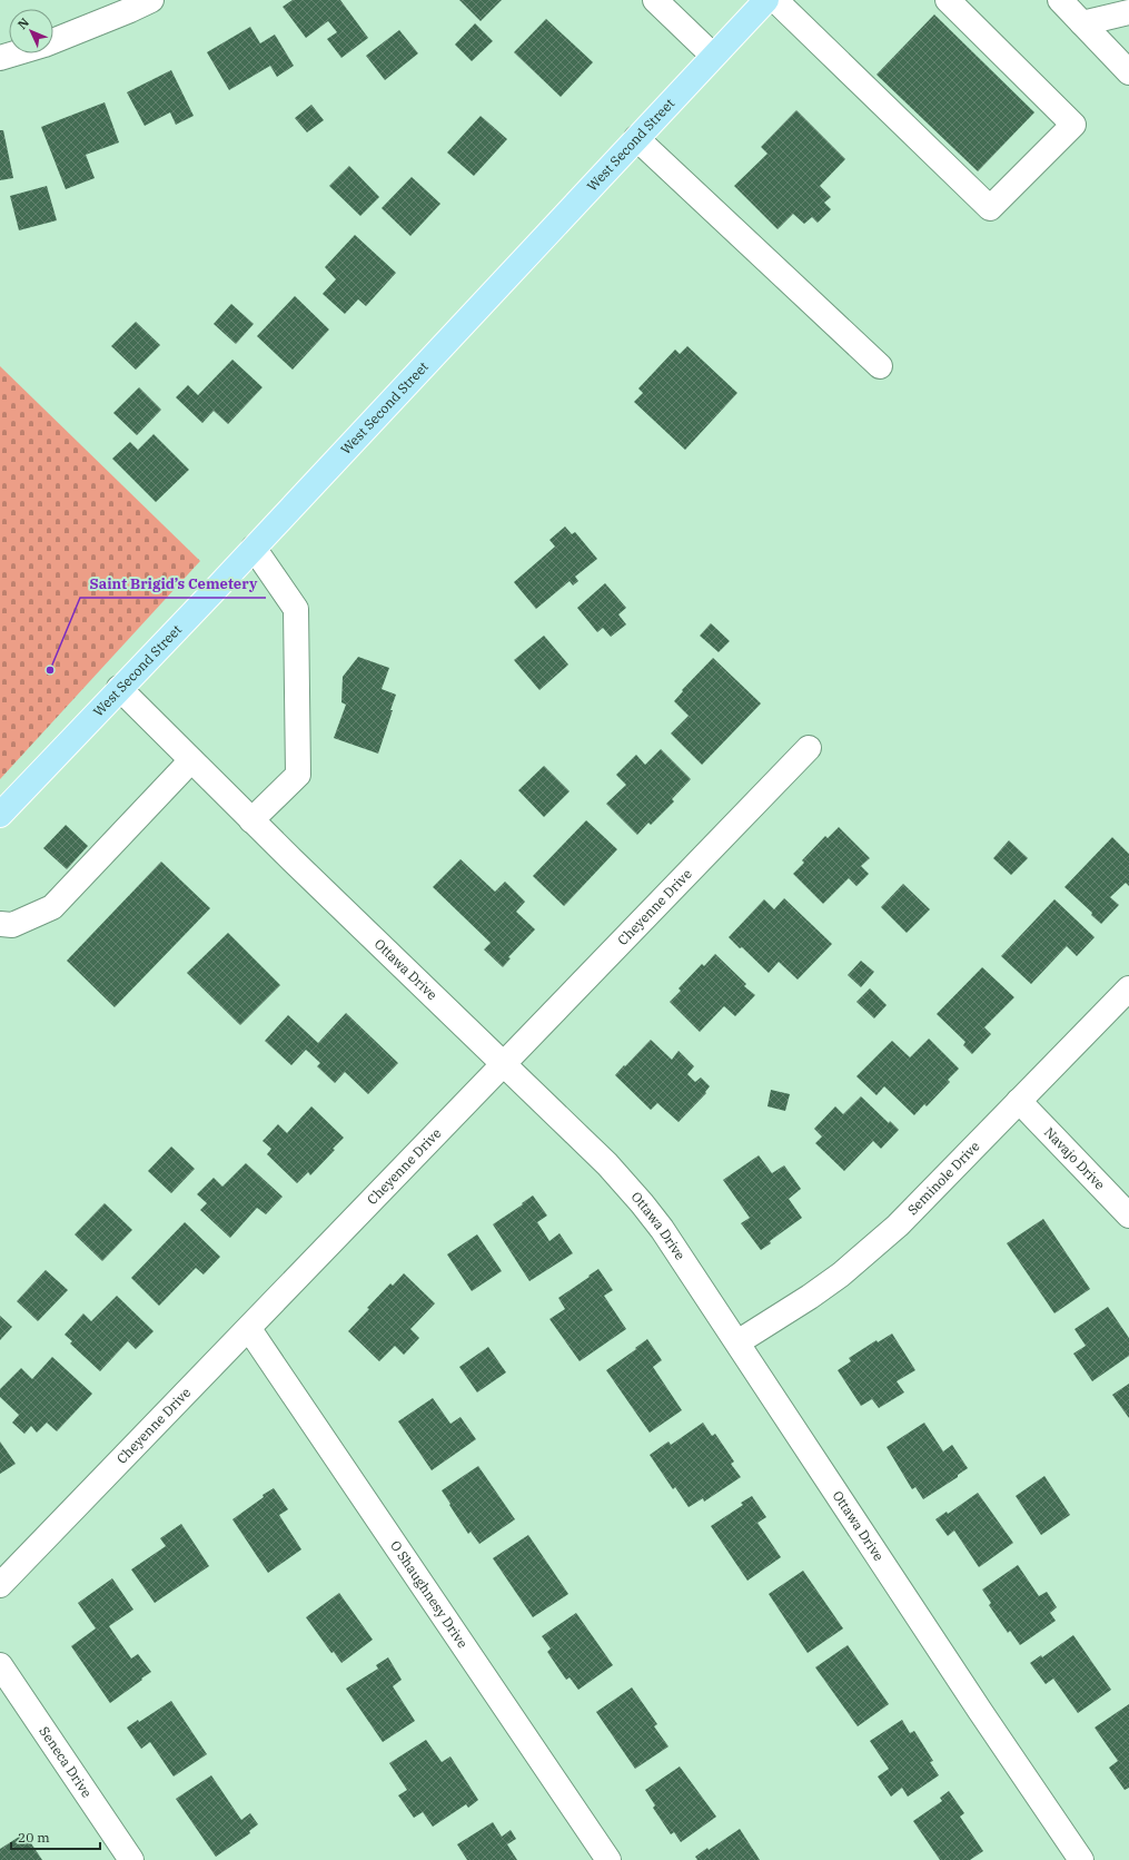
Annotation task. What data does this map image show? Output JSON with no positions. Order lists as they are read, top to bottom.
{
  "streets": {
    "main road": ["West Second Street"],
    "street": [
      "Cheyenne Drive",
      "Ottawa Drive",
      "Navajo Drive",
      "Seminole Drive",
      "O Shaughnesy Drive",
      "Seneca Drive"
    ]
  },
  "crossings": [
    ["West Second Street", "Ottawa Drive"],
    ["Cheyenne Drive", "Ottawa Drive"],
    ["Cheyenne Drive", "O Shaughnesy Drive"],
    ["Ottawa Drive", "Seminole Drive"],
    ["Navajo Drive", "Seminole Drive"]
  ],
  "places": ["Saint Brigid’s Cemetery"],
  "scale_bar": "20 m",
  "north": "top left"
}
